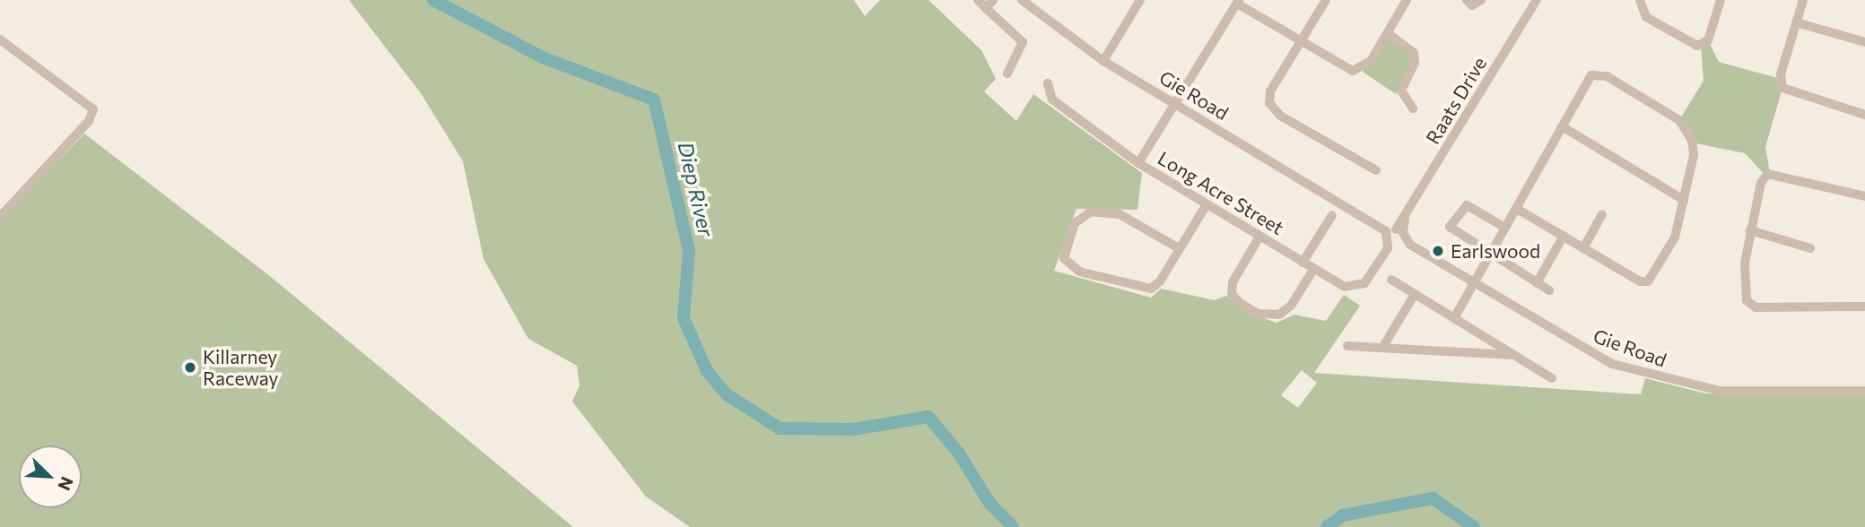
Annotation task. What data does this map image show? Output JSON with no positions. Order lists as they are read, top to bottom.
{
  "streets": {
    "street": ["Gie Road", "Raats Drive", "Long Acre Street"]
  },
  "crossings": [
    ["Gie Road", "Raats Drive"],
    ["Gie Road", "Long Acre Street"],
    ["Raats Drive", "Long Acre Street"]
  ],
  "water": ["Diep River"],
  "places": ["Earlswood", "Killarney Raceway"],
  "north": "bottom right"
}
